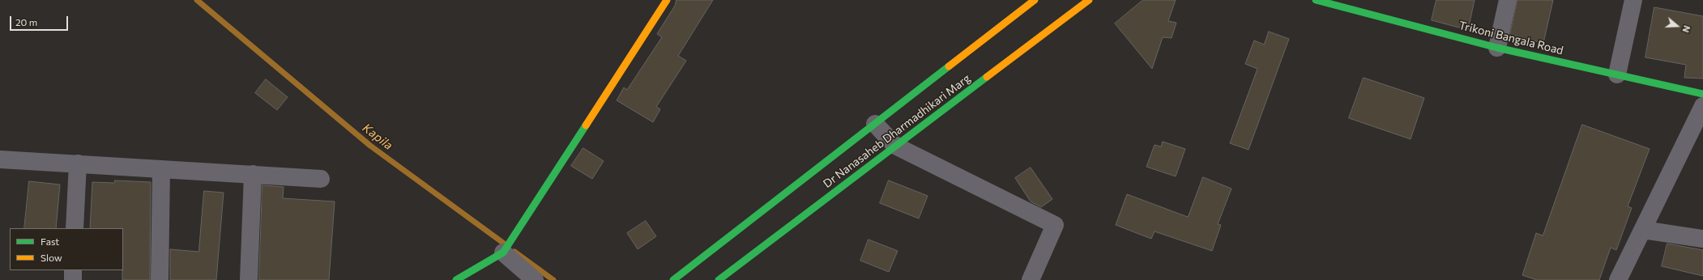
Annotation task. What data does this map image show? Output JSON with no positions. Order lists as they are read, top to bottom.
{
  "streets": {
    "main road": ["Trikoni Bangala Road", "Dr Nanasaheb Dharmadhikari Marg"]
  },
  "water": ["Kapila"],
  "legend": ["Fast", "Slow"],
  "scale_bar": "20 m",
  "north": "right"
}
